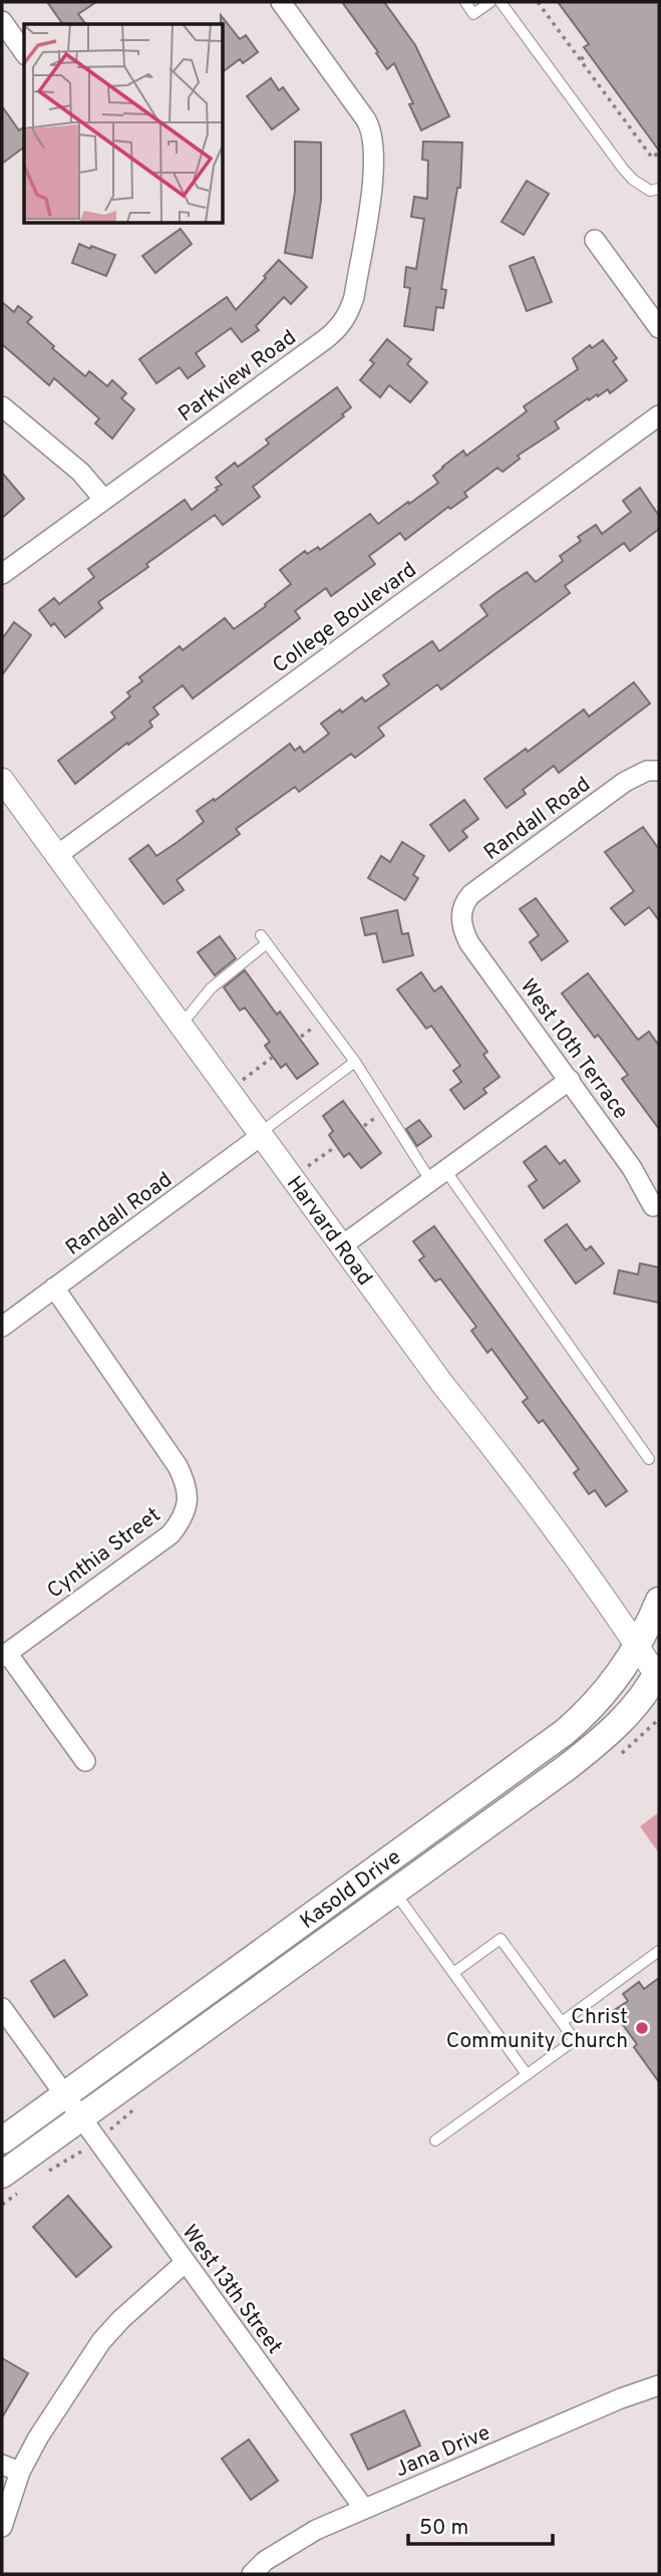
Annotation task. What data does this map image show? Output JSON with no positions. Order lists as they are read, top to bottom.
{
  "streets": {
    "main road": ["Kasold Drive"],
    "street": [
      "Parkview Road",
      "College Boulevard",
      "Randall Road",
      "West 10th Terrace",
      "Harvard Road",
      "Cynthia Street",
      "West 13th Street",
      "Jana Drive"
    ]
  },
  "crossings": [
    ["College Boulevard", "Harvard Road"],
    ["Randall Road", "West 10th Terrace"],
    ["Randall Road", "Harvard Road"],
    ["Randall Road", "Cynthia Street"],
    ["Harvard Road", "Kasold Drive"],
    ["Kasold Drive", "West 13th Street"],
    ["West 13th Street", "Jana Drive"]
  ],
  "places": ["Christ Community Church"],
  "scale_bar": "50 m"
}
